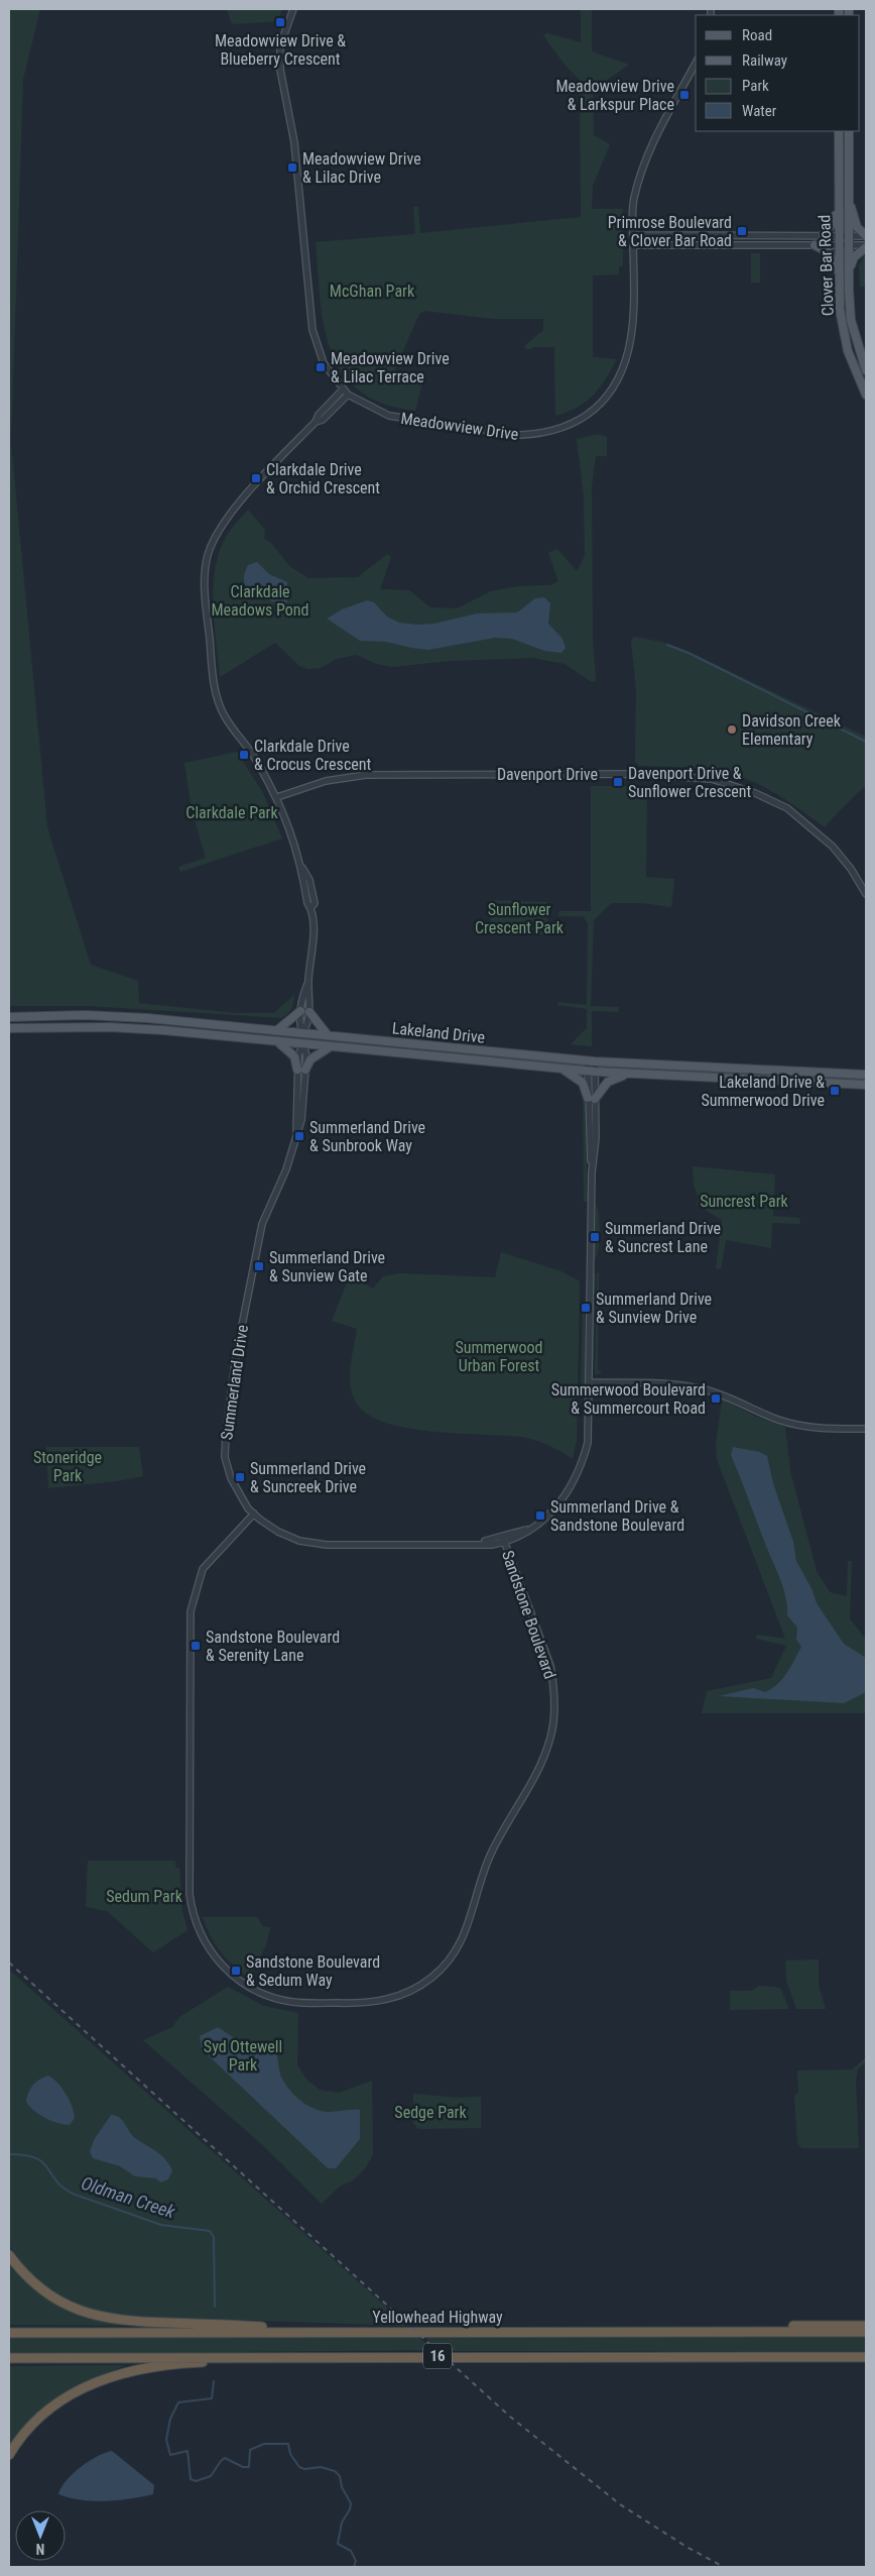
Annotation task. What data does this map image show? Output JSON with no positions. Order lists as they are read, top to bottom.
{
  "streets": {
    "highway": ["Yellowhead Highway", "16"],
    "main road": ["Clover Bar Road", "Lakeland Drive"],
    "street": [
      "Meadowview Drive",
      "Davenport Drive",
      "Summerland Drive",
      "Sandstone Boulevard"
    ]
  },
  "crossings": [
    ["Lakeland Drive", "Summerland Drive"],
    ["Summerland Drive", "Sandstone Boulevard"]
  ],
  "water": ["Oldman Creek"],
  "parks": [
    "McGhan Park",
    "Clarkdale Meadows Pond",
    "Clarkdale Park",
    "Sunflower Crescent Park",
    "Suncrest Park",
    "Summerwood Urban Forest",
    "Stoneridge Park",
    "Sedum Park",
    "Syd Ottewell Park",
    "Sedge Park"
  ],
  "places": {
    "transit": [
      "Meadowview Drive & Blueberry Crescent",
      "Meadowview Drive & Larkspur Place",
      "Meadowview Drive & Lilac Drive",
      "Primrose Boulevard & Clover Bar Road",
      "Meadowview Drive & Lilac Terrace",
      "Clarkdale Drive & Orchid Crescent",
      "Clarkdale Drive & Crocus Crescent",
      "Davenport Drive & Sunflower Crescent",
      "Lakeland Drive & Summerwood Drive",
      "Summerland Drive & Sunbrook Way",
      "Summerland Drive & Suncrest Lane",
      "Summerland Drive & Sunview Gate",
      "Summerland Drive & Sunview Drive",
      "Summerwood Boulevard & Summercourt Road",
      "Summerland Drive & Suncreek Drive",
      "Summerland Drive & Sandstone Boulevard",
      "Sandstone Boulevard & Serenity Lane",
      "Sandstone Boulevard & Sedum Way"
    ],
    "other": ["Davidson Creek Elementary"]
  },
  "legend": [
    "Road",
    "Railway",
    "Park",
    "Water"
  ],
  "north": "bottom"
}
